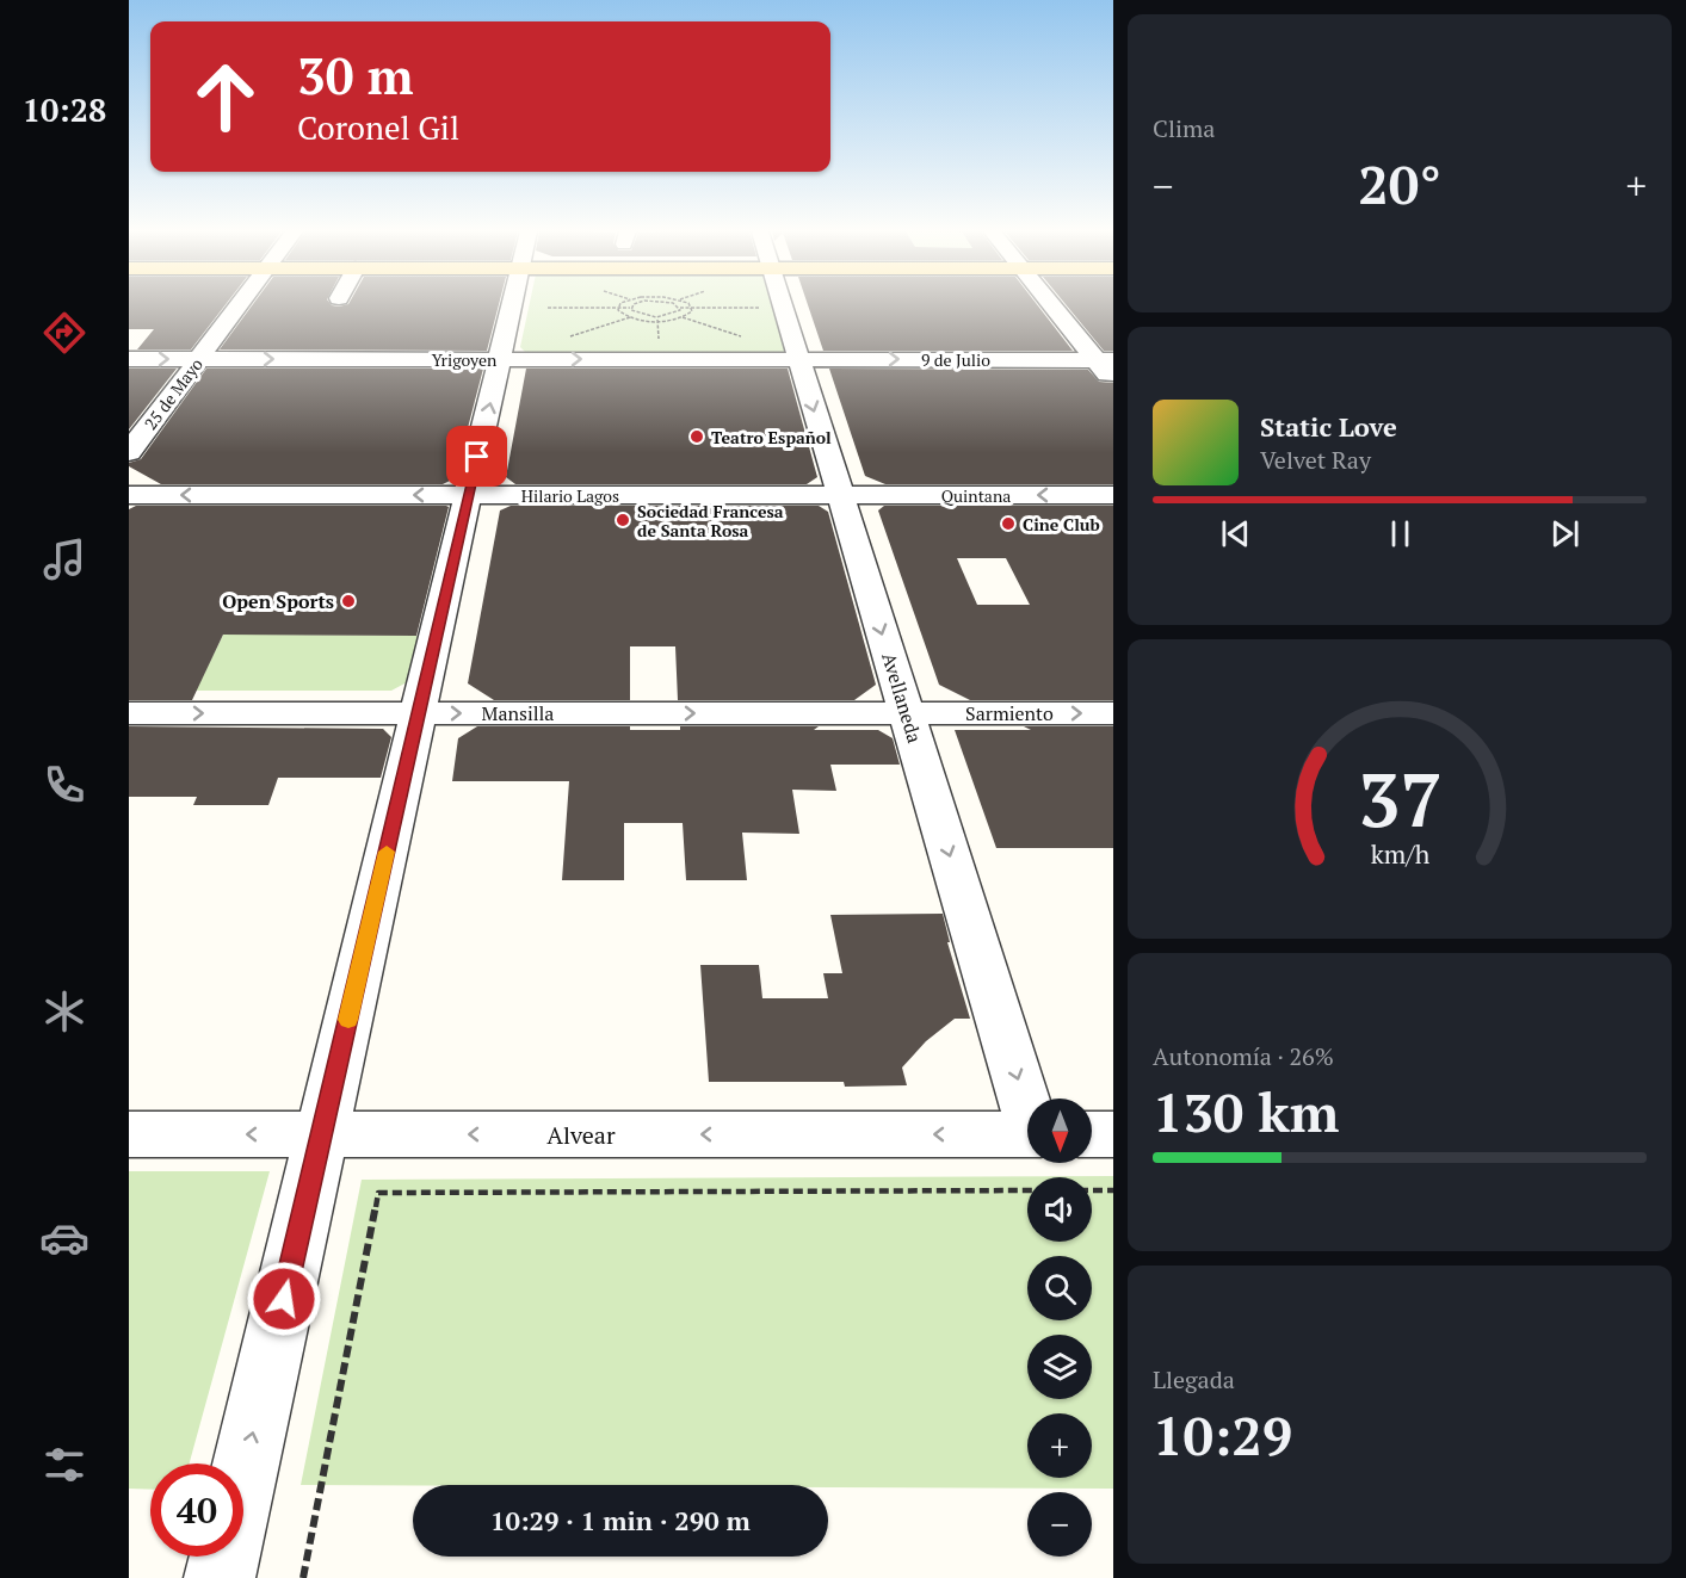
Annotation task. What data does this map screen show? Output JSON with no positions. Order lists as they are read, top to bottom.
{
  "streets": {
    "street": [
      "Yrigoyen",
      "9 de Julio",
      "25 de Mayo",
      "Hilario Lagos",
      "Quintana",
      "Avellaneda",
      "Mansilla",
      "Sarmiento",
      "Alvear"
    ]
  },
  "crossings": [
    ["Yrigoyen", "9 de Julio"],
    ["Yrigoyen", "25 de Mayo"],
    ["Yrigoyen", "Avellaneda"],
    ["9 de Julio", "Avellaneda"],
    ["Hilario Lagos", "Quintana"],
    ["Hilario Lagos", "Avellaneda"],
    ["Quintana", "Avellaneda"],
    ["Avellaneda", "Mansilla"],
    ["Avellaneda", "Sarmiento"],
    ["Mansilla", "Sarmiento"]
  ],
  "one_way": [
    "Yrigoyen",
    "9 de Julio",
    "Hilario Lagos",
    "Quintana",
    "Avellaneda",
    "Mansilla",
    "Sarmiento",
    "Alvear"
  ],
  "places": [
    "Teatro Español",
    "Sociedad Francesa de Santa Rosa",
    "Cine Club",
    "Open Sports"
  ],
  "north": "bottom",
  "page": {
    "tabs": "10:28",
    "tile": [
      "Clima",
      ["Autonomía · 26%", "130 km"],
      ["Llegada", "10:29"]
    ],
    "turn": ["30 m", "Coronel Gil"],
    "heat": ["−", "20°", "+"],
    "song": ["Static Love", "Velvet Ray"],
    "map_buttons": ["+", "−"],
    "limit": "40",
    "trip": "10:29 · 1 min · 290 m",
    "gauge": ["37", "km/h"]
  }
}
